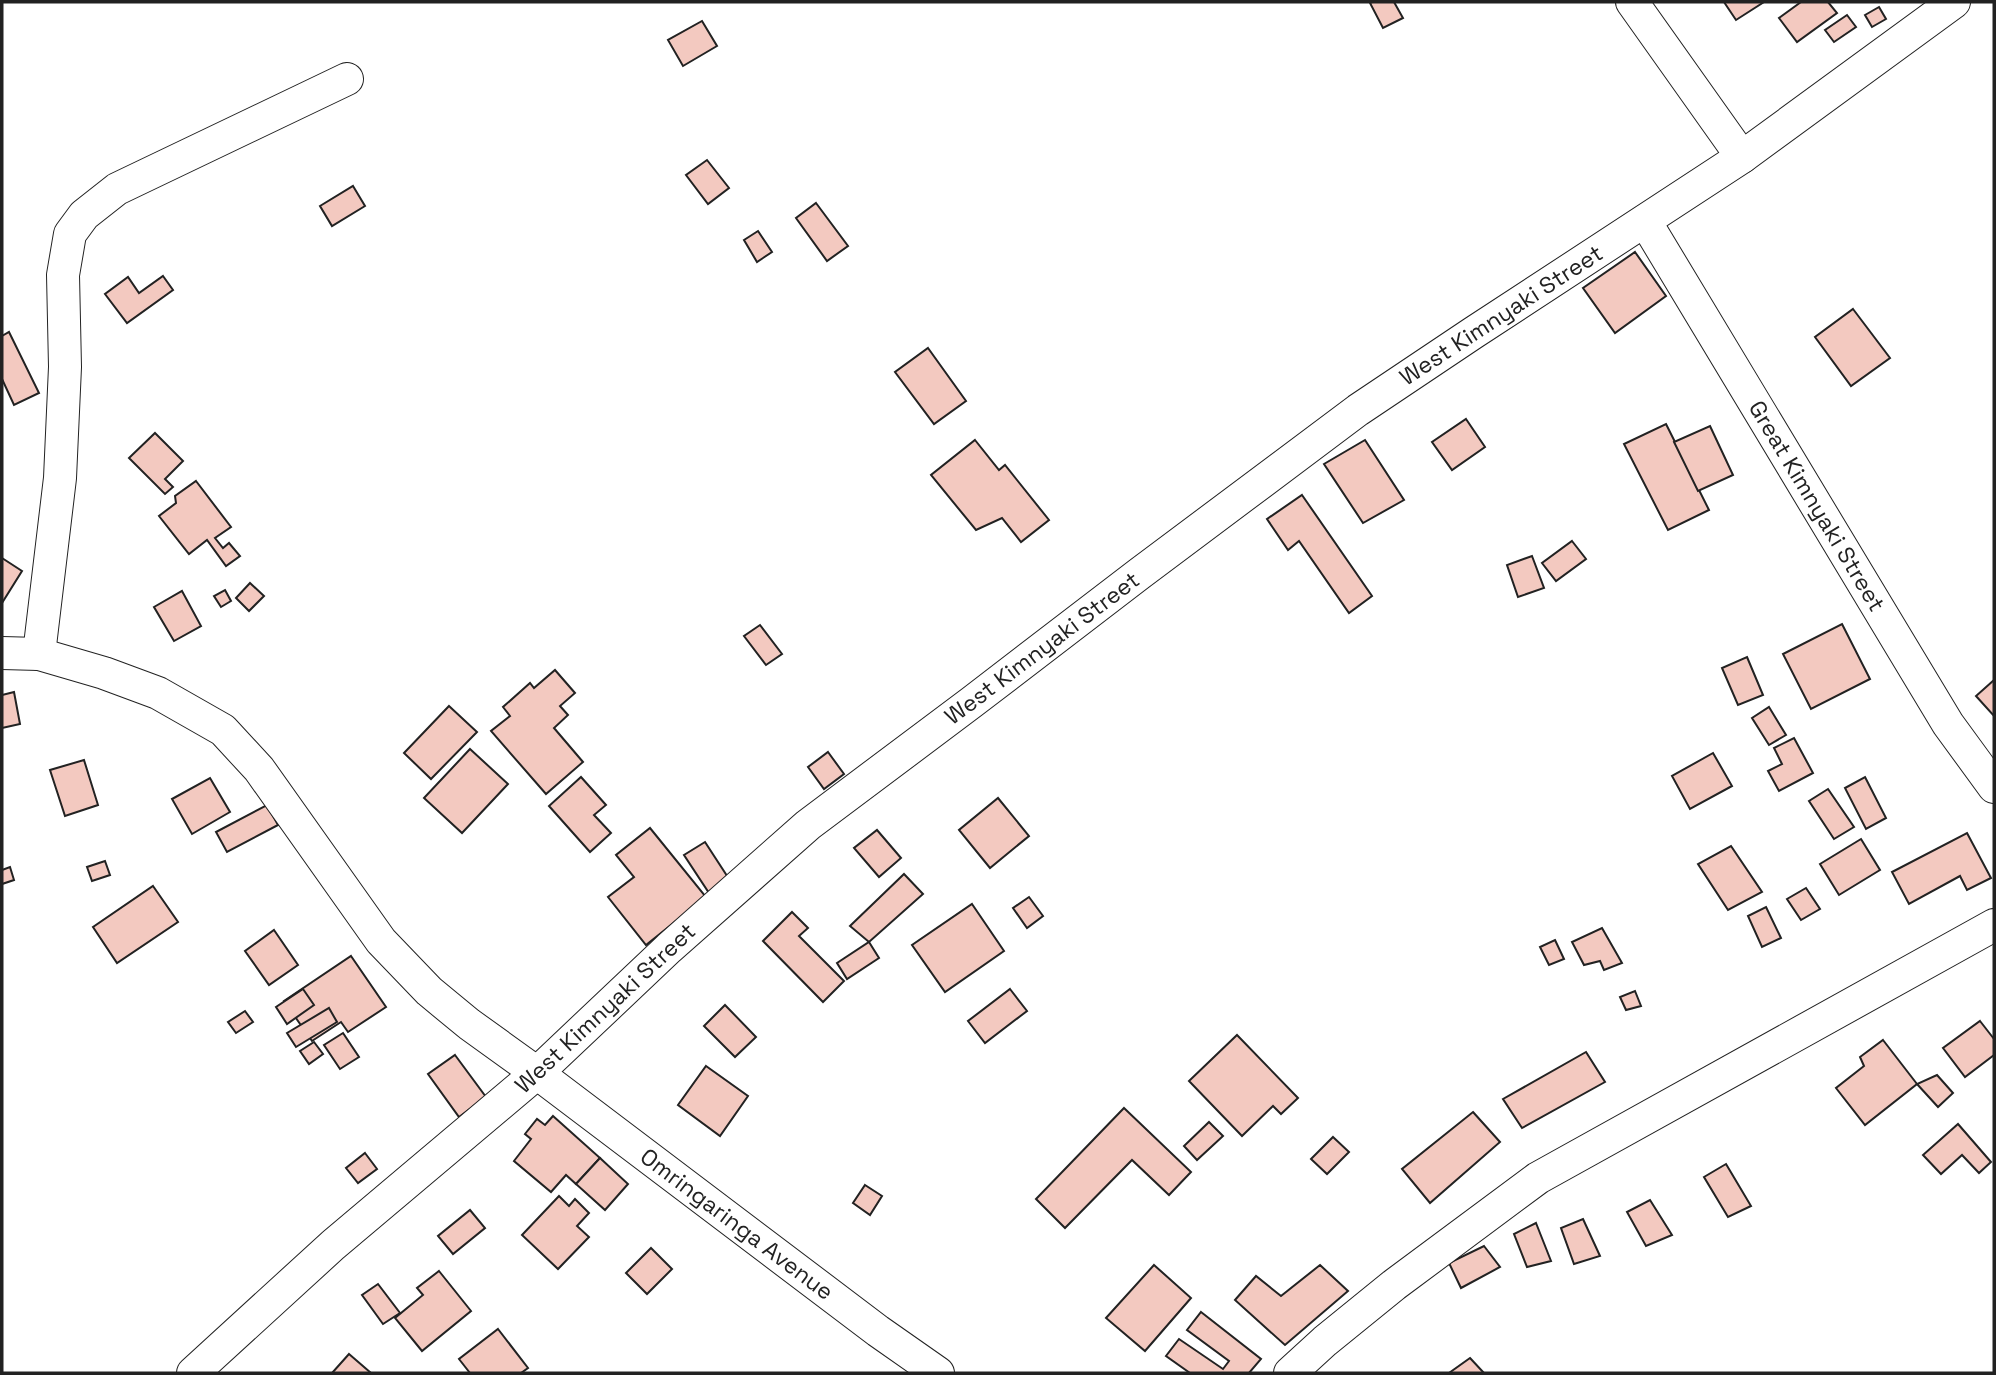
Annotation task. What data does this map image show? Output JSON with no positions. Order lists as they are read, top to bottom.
{
  "streets": {
    "street": ["West Kimnyaki Street", "Great Kimnyaki Street", "Omringaringa Avenue"]
  },
  "crossings": [
    ["West Kimnyaki Street", "Great Kimnyaki Street"],
    ["West Kimnyaki Street", "Omringaringa Avenue"]
  ]
}
